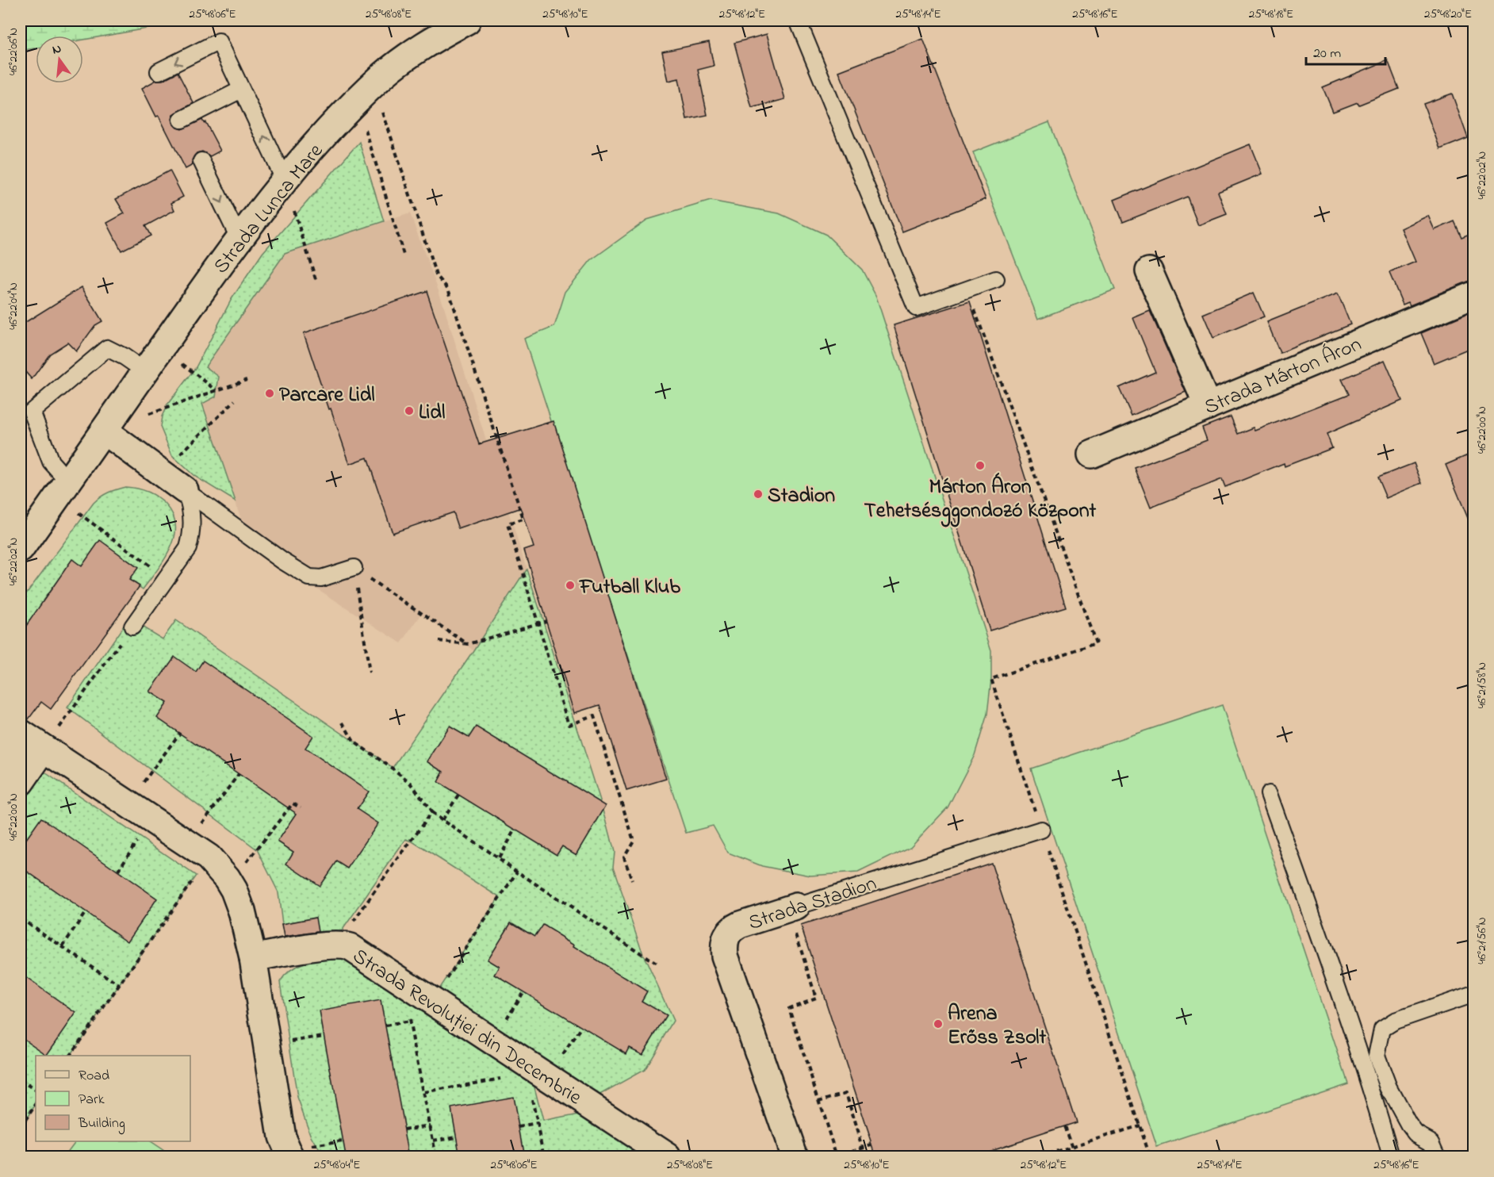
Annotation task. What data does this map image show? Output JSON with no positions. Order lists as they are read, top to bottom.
{
  "streets": {
    "street": [
      "Strada Lunca Mare",
      "Strada Márton Áron",
      "Strada Stadion",
      "Strada Revoluției din Decembrie"
    ]
  },
  "places": [
    "Parcare Lidl",
    "Lidl",
    "Márton Áron Tehetsésggondozó Központ",
    "Stadion",
    "Futball Klub",
    "Arena Erőss Zsolt"
  ],
  "legend": ["Road", "Park", "Building"],
  "scale_bar": "20 m",
  "north": "top",
  "coordinates": [
    "25°48'06\"E",
    "25°48'08\"E",
    "25°48'10\"E",
    "25°48'12\"E",
    "25°48'14\"E",
    "25°48'16\"E",
    "25°48'18\"E",
    "25°48'20\"E",
    "46°22'06\"N",
    "46°22'02\"N",
    "46°22'04\"N",
    "46°22'00\"N",
    "46°21'58\"N",
    "46°21'56\"N",
    "25°48'04\"E"
  ]
}
